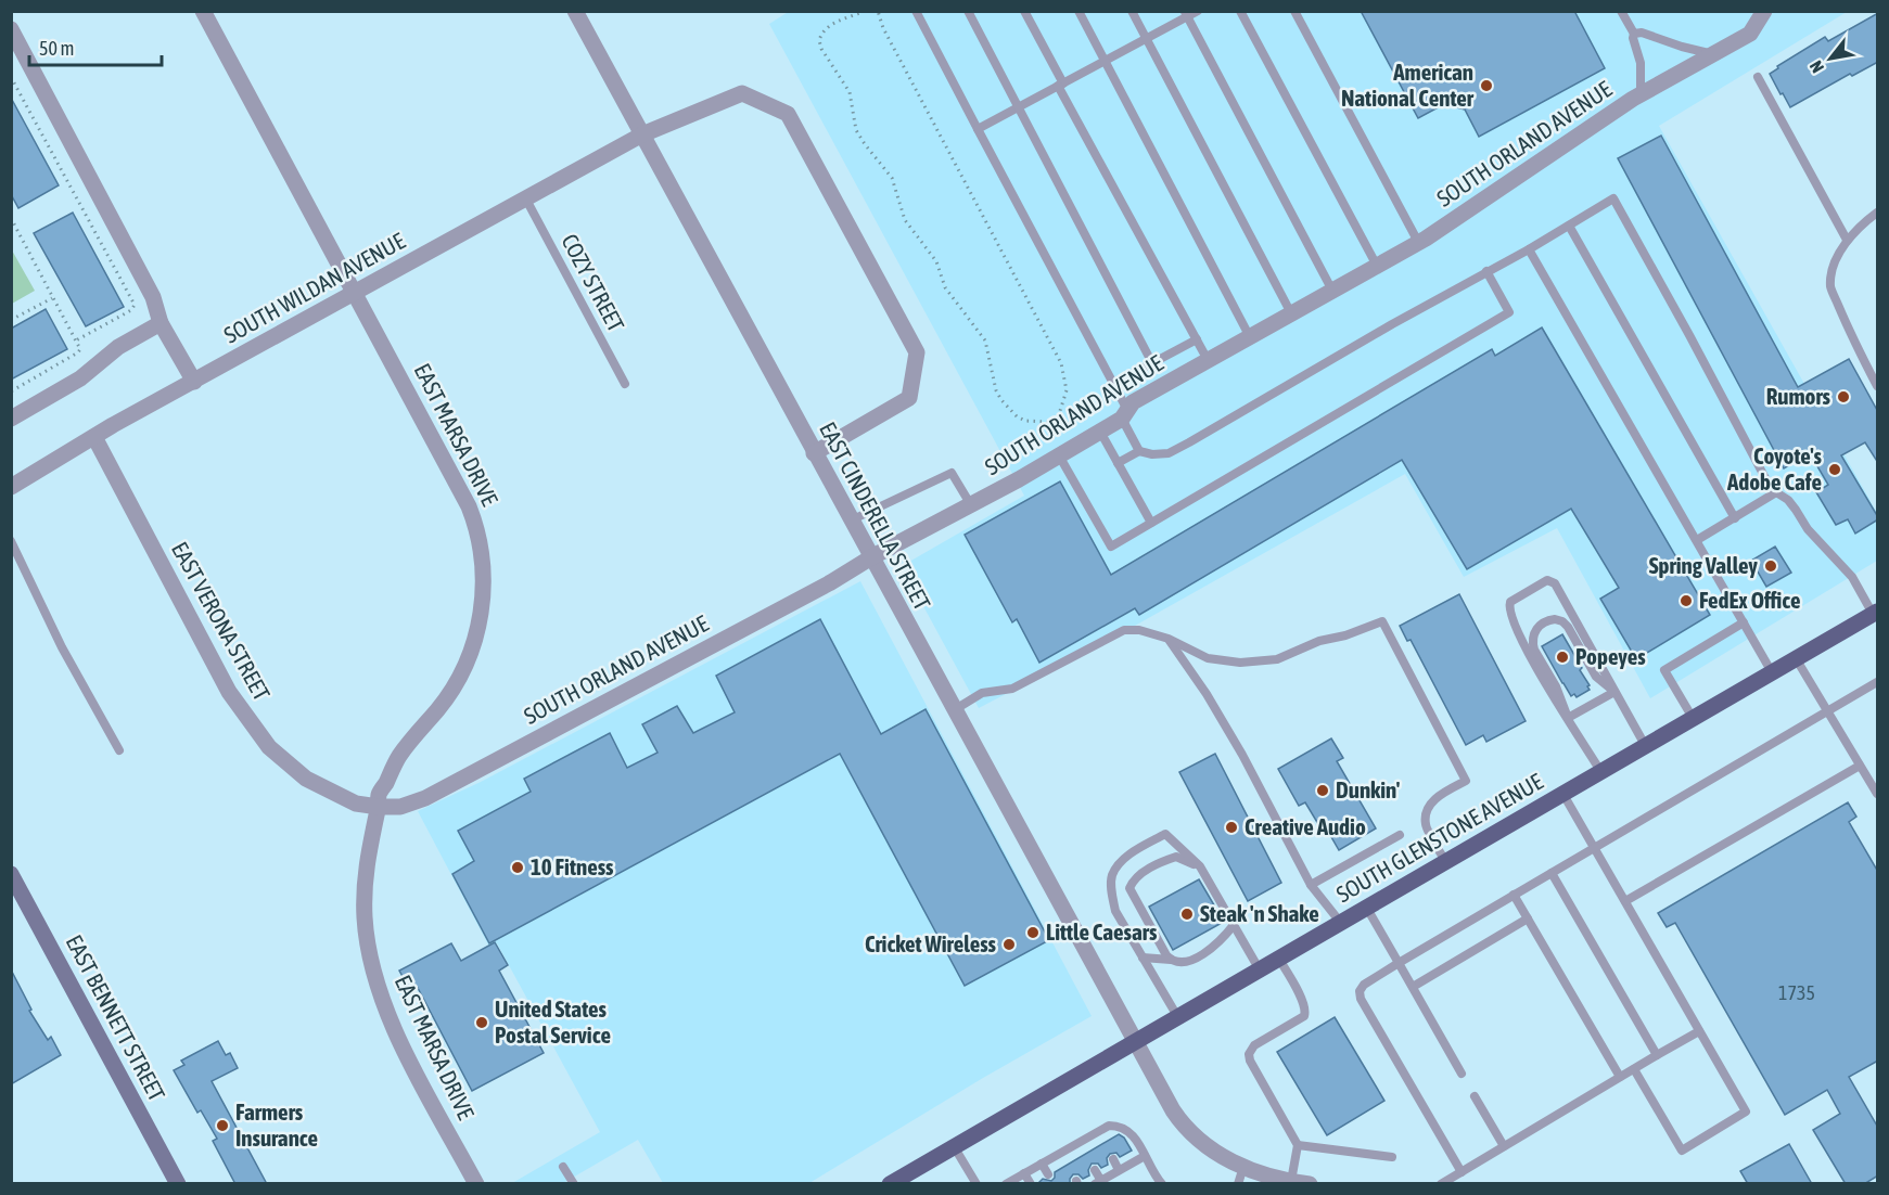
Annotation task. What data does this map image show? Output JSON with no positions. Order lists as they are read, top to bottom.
{
  "streets": {
    "main road": ["SOUTH GLENSTONE AVENUE"],
    "street": [
      "SOUTH ORLAND AVENUE",
      "SOUTH WILDAN AVENUE",
      "EAST MARSA DRIVE",
      "EAST CINDERELLA STREET",
      "EAST VERONA STREET",
      "EAST BENNETT STREET"
    ],
    "lane": ["COZY STREET"]
  },
  "crossings": [
    ["SOUTH ORLAND AVENUE", "EAST MARSA DRIVE"],
    ["SOUTH ORLAND AVENUE", "EAST CINDERELLA STREET"],
    ["SOUTH ORLAND AVENUE", "EAST VERONA STREET"],
    ["COZY STREET", "SOUTH WILDAN AVENUE"],
    ["SOUTH WILDAN AVENUE", "EAST MARSA DRIVE"],
    ["SOUTH WILDAN AVENUE", "EAST CINDERELLA STREET"],
    ["SOUTH WILDAN AVENUE", "EAST VERONA STREET"],
    ["EAST MARSA DRIVE", "EAST VERONA STREET"],
    ["EAST CINDERELLA STREET", "SOUTH GLENSTONE AVENUE"]
  ],
  "places": [
    "American National Center",
    "Rumors",
    "Coyote's Adobe Cafe",
    "Spring Valley",
    "FedEx Office",
    "Popeyes",
    "Dunkin'",
    "Creative Audio",
    "10 Fitness",
    "Steak 'n Shake",
    "Little Caesars",
    "Cricket Wireless",
    "United States Postal Service",
    "Farmers Insurance"
  ],
  "house_numbers": ["1735"],
  "scale_bar": "50 m",
  "north": "bottom left"
}
